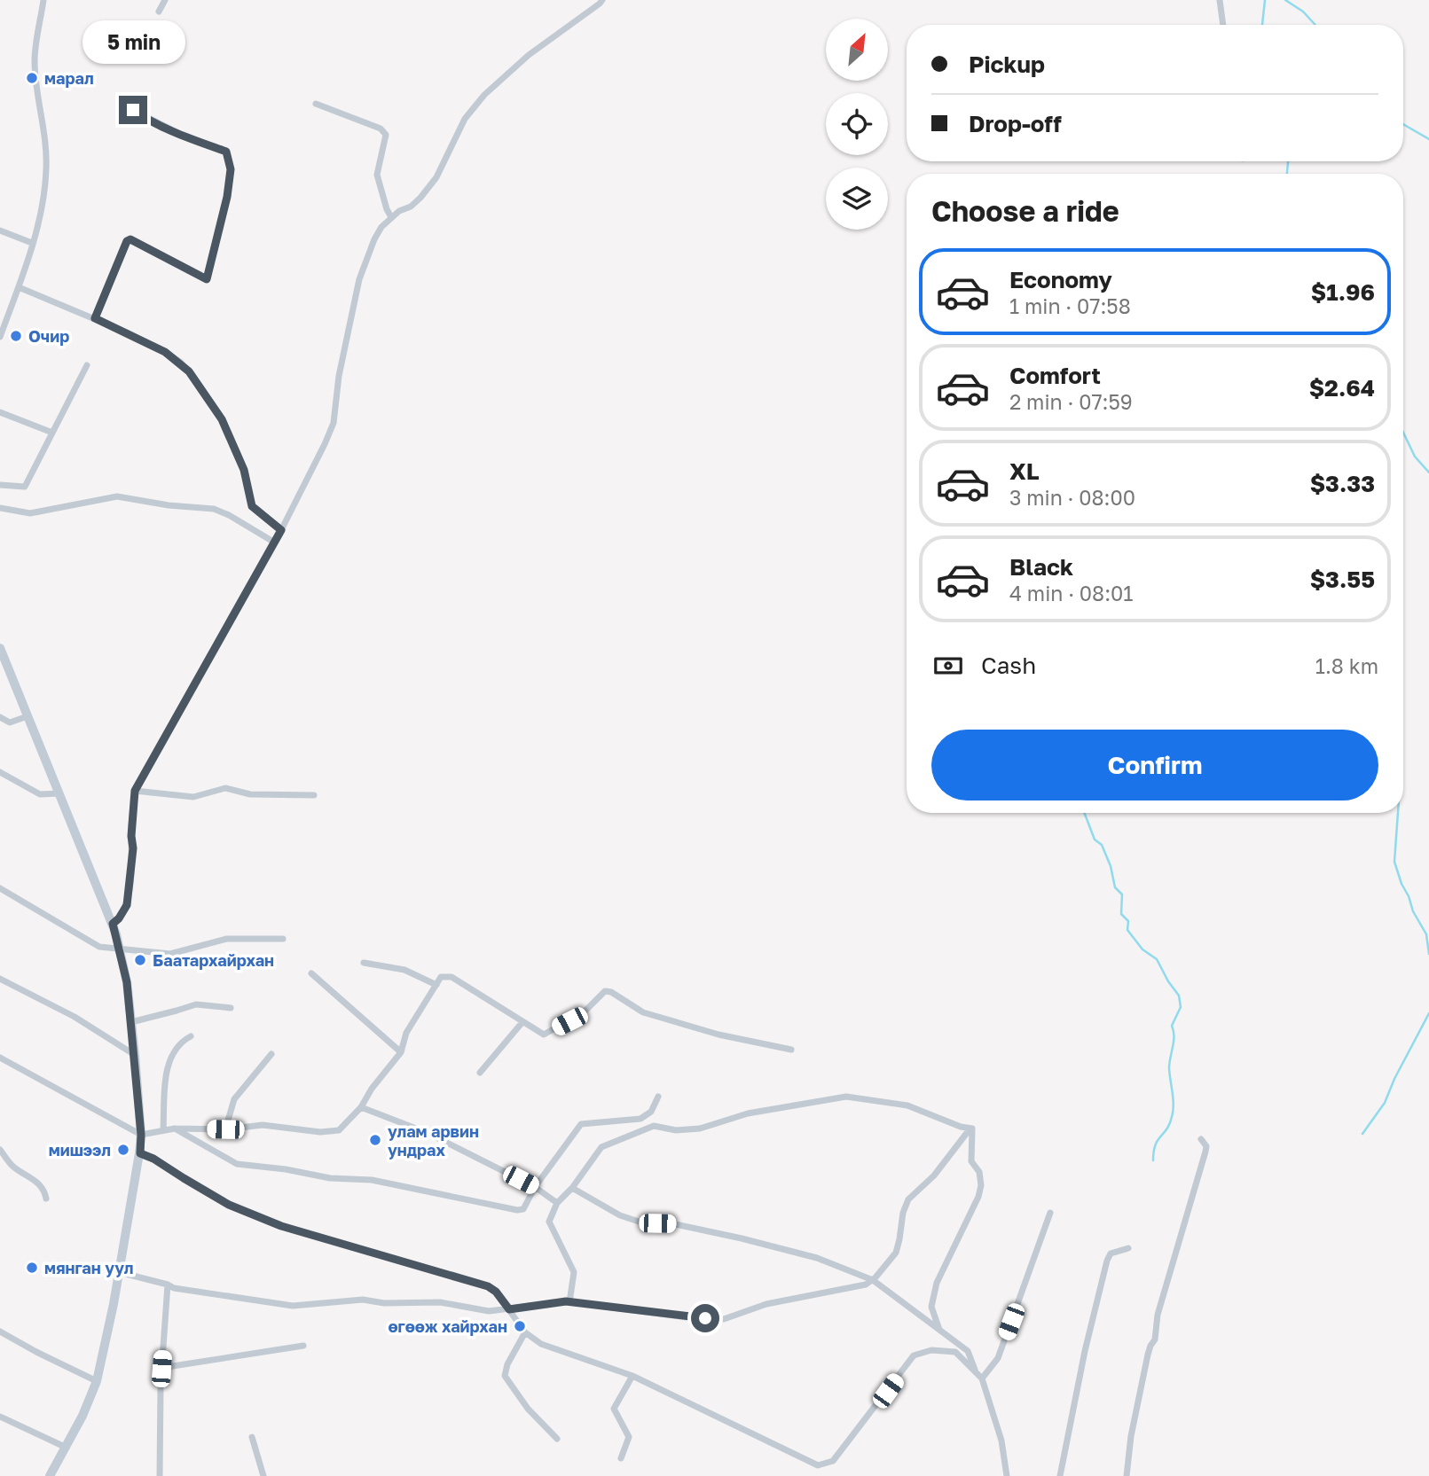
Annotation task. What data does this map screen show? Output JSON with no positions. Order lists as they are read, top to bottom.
{
  "places": [
    "марал",
    "Очир",
    "Баатархайрхан",
    "улам арвин ундрах",
    "мишээл",
    "мянган уул",
    "өгөөж хайрхан"
  ],
  "north": "top right",
  "page": {
    "bubble": "5 min",
    "banner": ["Pickup", "Drop-off"],
    "heading": "Choose a ride",
    "list": [
      {
        "name": "Economy",
        "note": "1 min · 07:58",
        "value": "$1.96"
      },
      {
        "name": "Comfort",
        "note": "2 min · 07:59",
        "value": "$2.64"
      },
      {
        "name": "XL",
        "note": "3 min · 08:00",
        "value": "$3.33"
      },
      {
        "name": "Black",
        "note": "4 min · 08:01",
        "value": "$3.55"
      }
    ],
    "pay": ["Cash", "1.8 km"],
    "buttons": "Confirm"
  }
}
